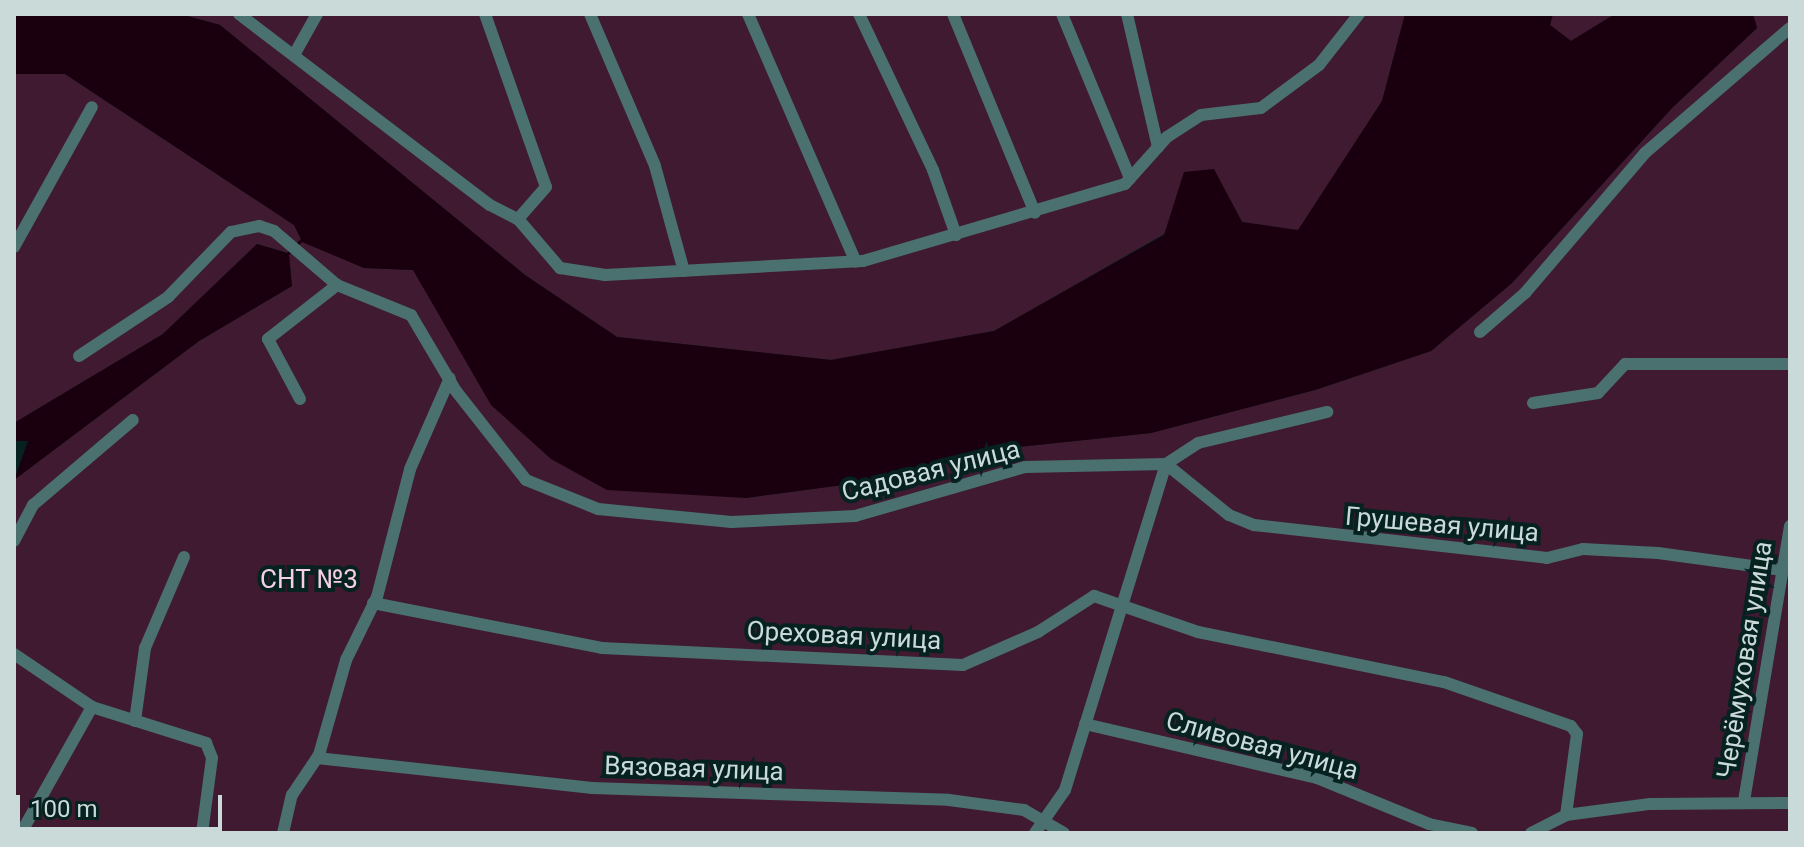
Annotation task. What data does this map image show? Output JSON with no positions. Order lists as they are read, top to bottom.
{
  "streets": {
    "street": [
      "Садовая улица",
      "Грушевая улица",
      "Ореховая улица",
      "Черёмуховая улица",
      "Сливовая улица",
      "Вязовая улица"
    ]
  },
  "crossings": [
    ["Садовая улица", "Грушевая улица"],
    ["Грушевая улица", "Черёмуховая улица"]
  ],
  "parks": ["СНТ №3"],
  "scale_bar": "100 m"
}
